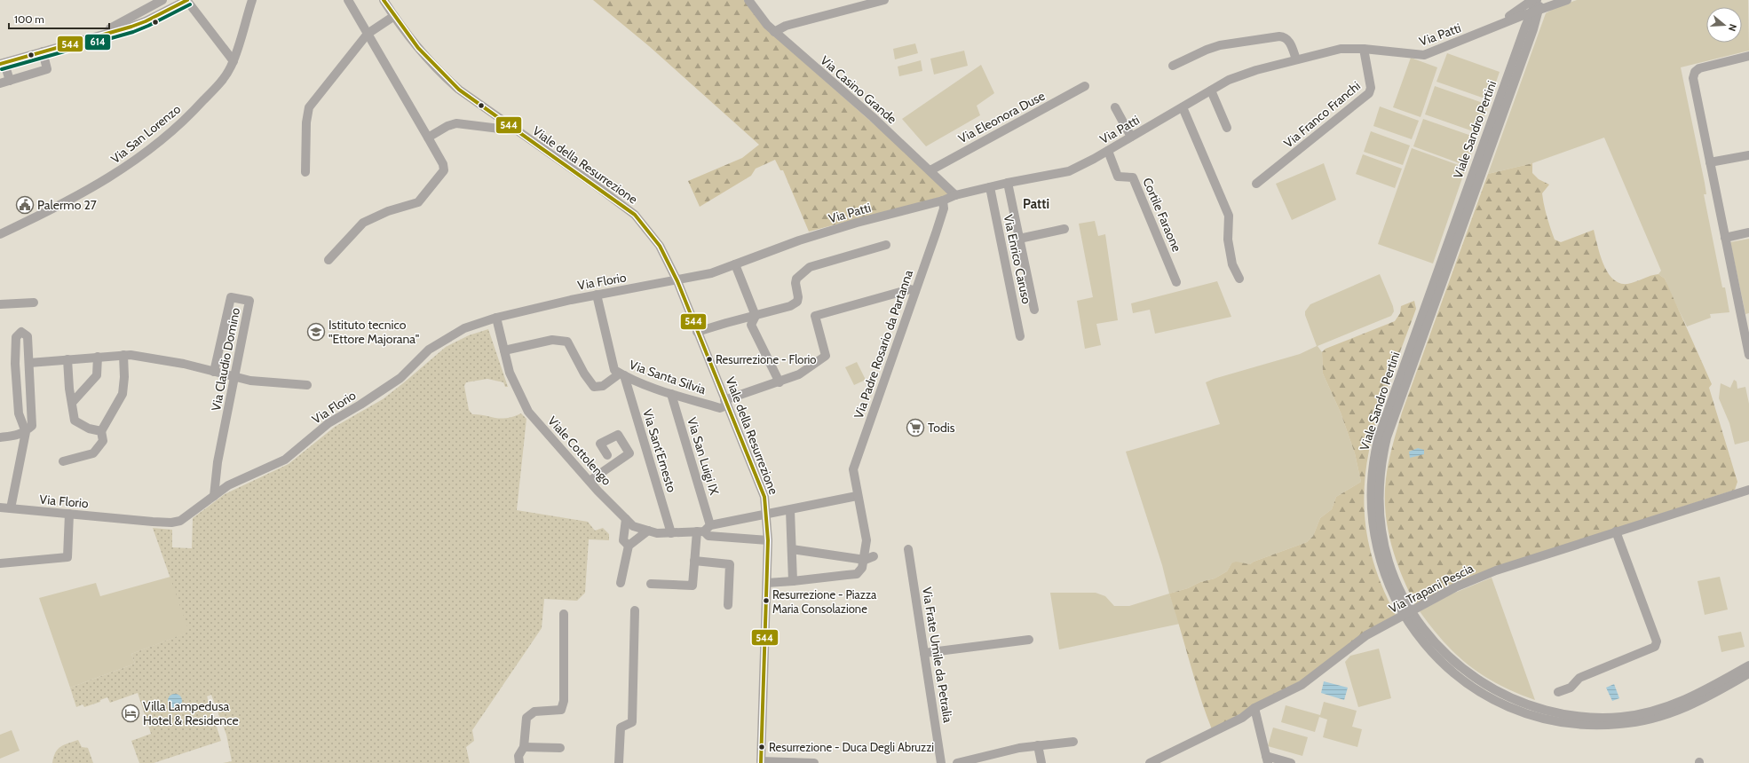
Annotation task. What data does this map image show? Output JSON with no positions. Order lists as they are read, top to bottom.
{
  "streets": {
    "street": [
      "Via Patti",
      "Via Casino Grande",
      "Via Franco Franchi",
      "Via Eleonora Duse",
      "Viale Sandro Pertini",
      "Via San Lorenzo",
      "Viale della Resurrezione",
      "Cortile Faraone",
      "Via Enrico Caruso",
      "Via Florio",
      "Via Padre Rosario da Partanna",
      "Via Claudio Domino",
      "Via Santa Silvia",
      "Viale Cottolengo",
      "Via Sant'Ernesto",
      "Via San Luigi IX",
      "Via Trapani Pescia",
      "Via Frate Umile da Petralia"
    ]
  },
  "crossings": [
    ["Via Patti", "Via Casino Grande"],
    ["Via Patti", "Via Franco Franchi"],
    ["Via Patti", "Viale Sandro Pertini"],
    ["Via Patti", "Viale della Resurrezione"],
    ["Via Patti", "Cortile Faraone"],
    ["Via Patti", "Via Enrico Caruso"],
    ["Via Patti", "Via Florio"],
    ["Via Patti", "Via Padre Rosario da Partanna"],
    ["Via Casino Grande", "Via Eleonora Duse"],
    ["Viale Sandro Pertini", "Via Trapani Pescia"],
    ["Viale della Resurrezione", "Via Florio"],
    ["Viale della Resurrezione", "Via Santa Silvia"],
    ["Viale della Resurrezione", "Viale Cottolengo"],
    ["Via Florio", "Via Claudio Domino"],
    ["Via Florio", "Via Santa Silvia"],
    ["Via Florio", "Viale Cottolengo"],
    ["Via Padre Rosario da Partanna", "Via Santa Silvia"],
    ["Via Padre Rosario da Partanna", "Viale Cottolengo"],
    ["Via Santa Silvia", "Via Sant'Ernesto"],
    ["Via Santa Silvia", "Via San Luigi IX"],
    ["Viale Cottolengo", "Via Sant'Ernesto"],
    ["Viale Cottolengo", "Via San Luigi IX"]
  ],
  "districts": ["Patti"],
  "places": {
    "public building": ["Palermo 27"],
    "school or university": ["Istituto tecnico \"Ettore Majorana\""],
    "other": ["Resurrezione - Florio", "Resurrezione - Piazza Maria Consolazione", "Resurrezione - Duca Degli Abruzzi"],
    "supermarket": ["Todis"],
    "hotel": ["Villa Lampedusa Hotel & Residence"]
  },
  "lines": ["transit line 544", "transit line 614"],
  "scale_bar": "100 m",
  "north": "right"
}
